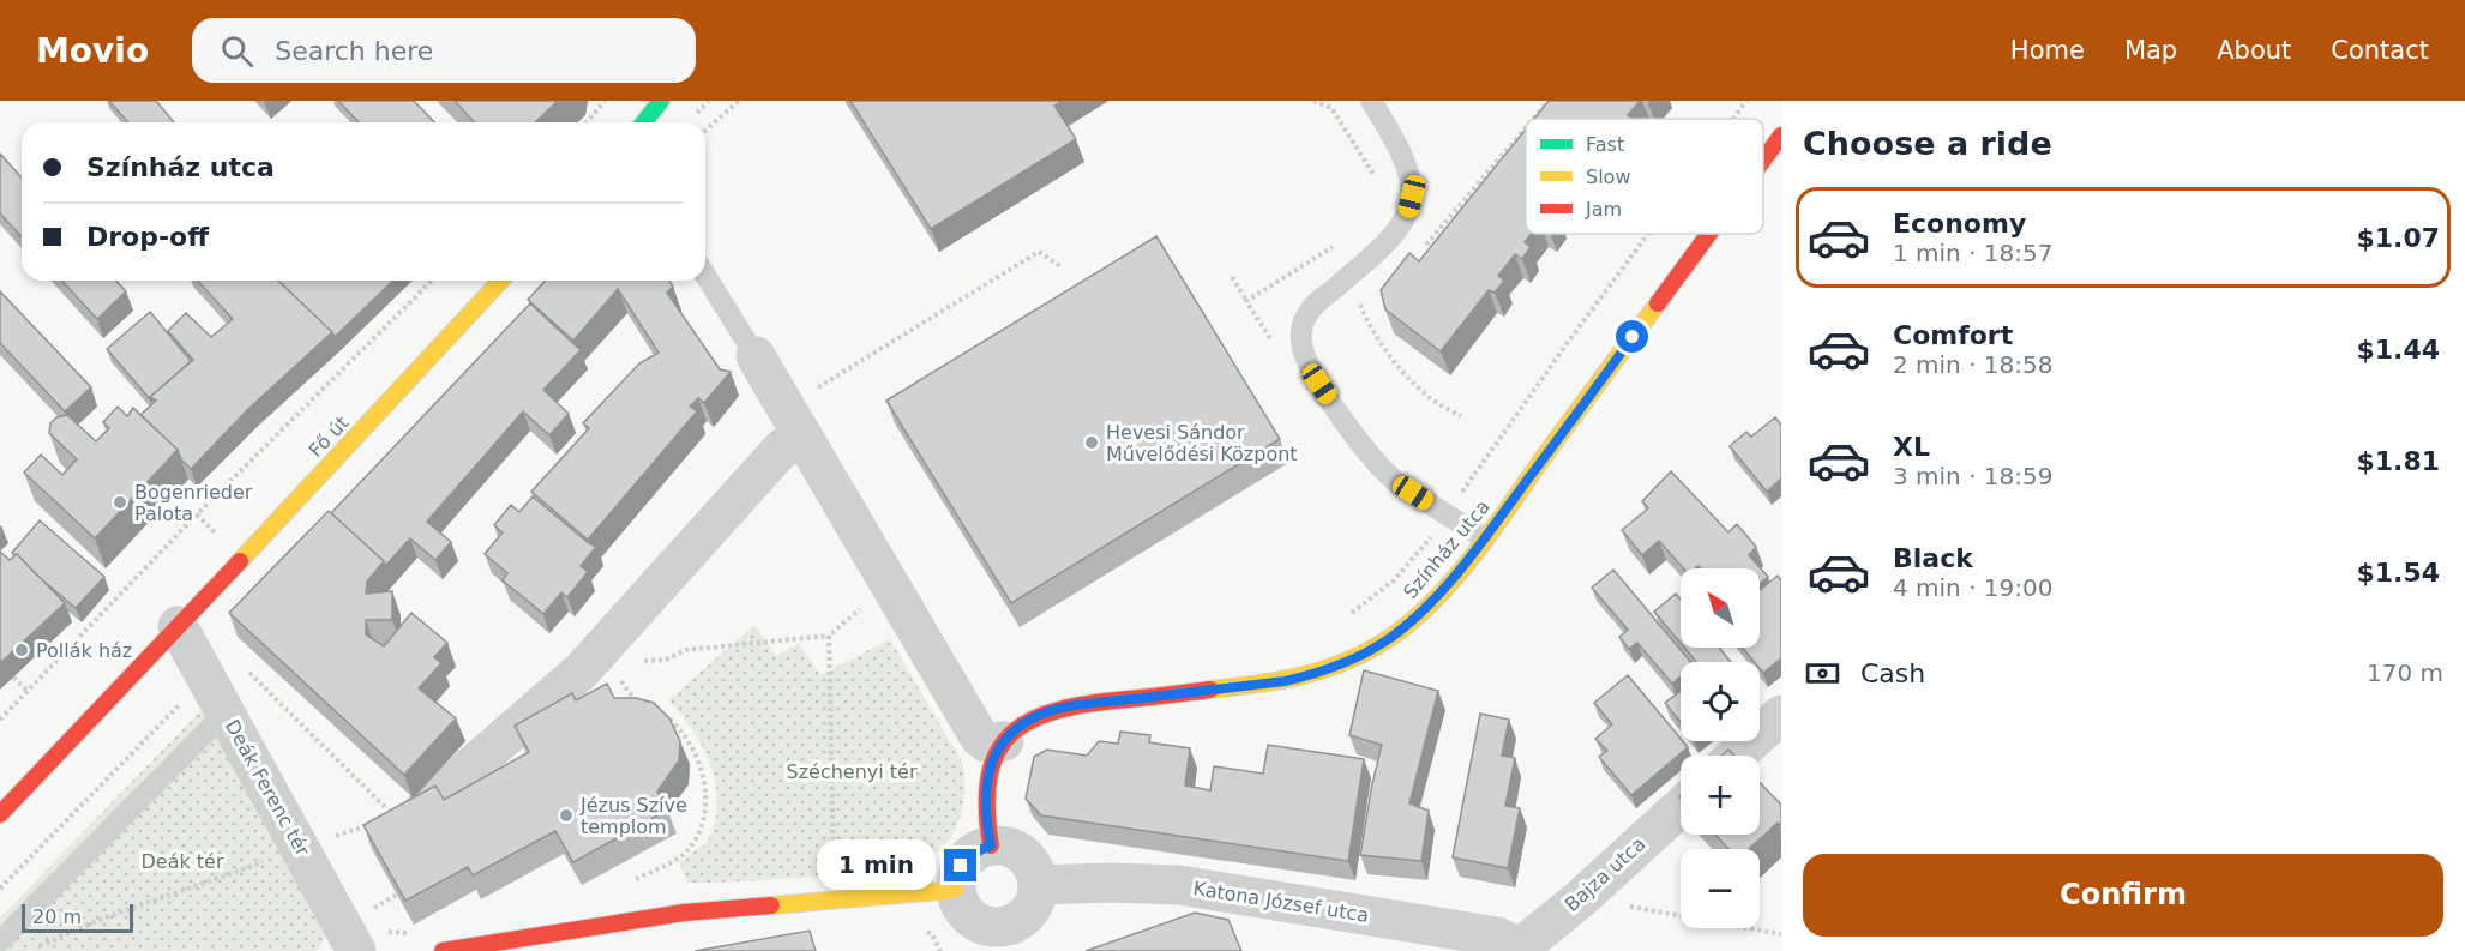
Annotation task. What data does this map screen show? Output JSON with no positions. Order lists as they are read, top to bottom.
{
  "streets": {
    "street": [
      "Fő út",
      "Színház utca",
      "Deák Ferenc tér",
      "Bajza utca",
      "Katona József utca"
    ]
  },
  "crossings": [
    ["Fő út", "Deák Ferenc tér"],
    ["Színház utca", "Katona József utca"],
    ["Bajza utca", "Katona József utca"]
  ],
  "parks": ["Széchenyi tér", "Deák tér"],
  "places": [
    "Hevesi Sándor Művelődési Központ",
    "Bogenrieder Palota",
    "Pollák ház",
    "Jézus Szíve templom"
  ],
  "legend": ["Fast", "Slow", "Jam"],
  "scale_bar": "20 m",
  "north": "top left",
  "page": {
    "header": "Movio",
    "search": "Search here",
    "nav": [
      "Home",
      "Map",
      "About",
      "Contact"
    ],
    "heading": "Choose a ride",
    "banner": ["Színház utca", "Drop-off"],
    "list": [
      {
        "name": "Economy",
        "note": "1 min · 18:57",
        "value": "$1.07"
      },
      {
        "name": "Comfort",
        "note": "2 min · 18:58",
        "value": "$1.44"
      },
      {
        "name": "XL",
        "note": "3 min · 18:59",
        "value": "$1.81"
      },
      {
        "name": "Black",
        "note": "4 min · 19:00",
        "value": "$1.54"
      }
    ],
    "map_buttons": ["+", "−"],
    "pay": ["Cash", "170 m"],
    "bubble": "1 min",
    "buttons": "Confirm",
    "scale": "20 m"
  }
}
